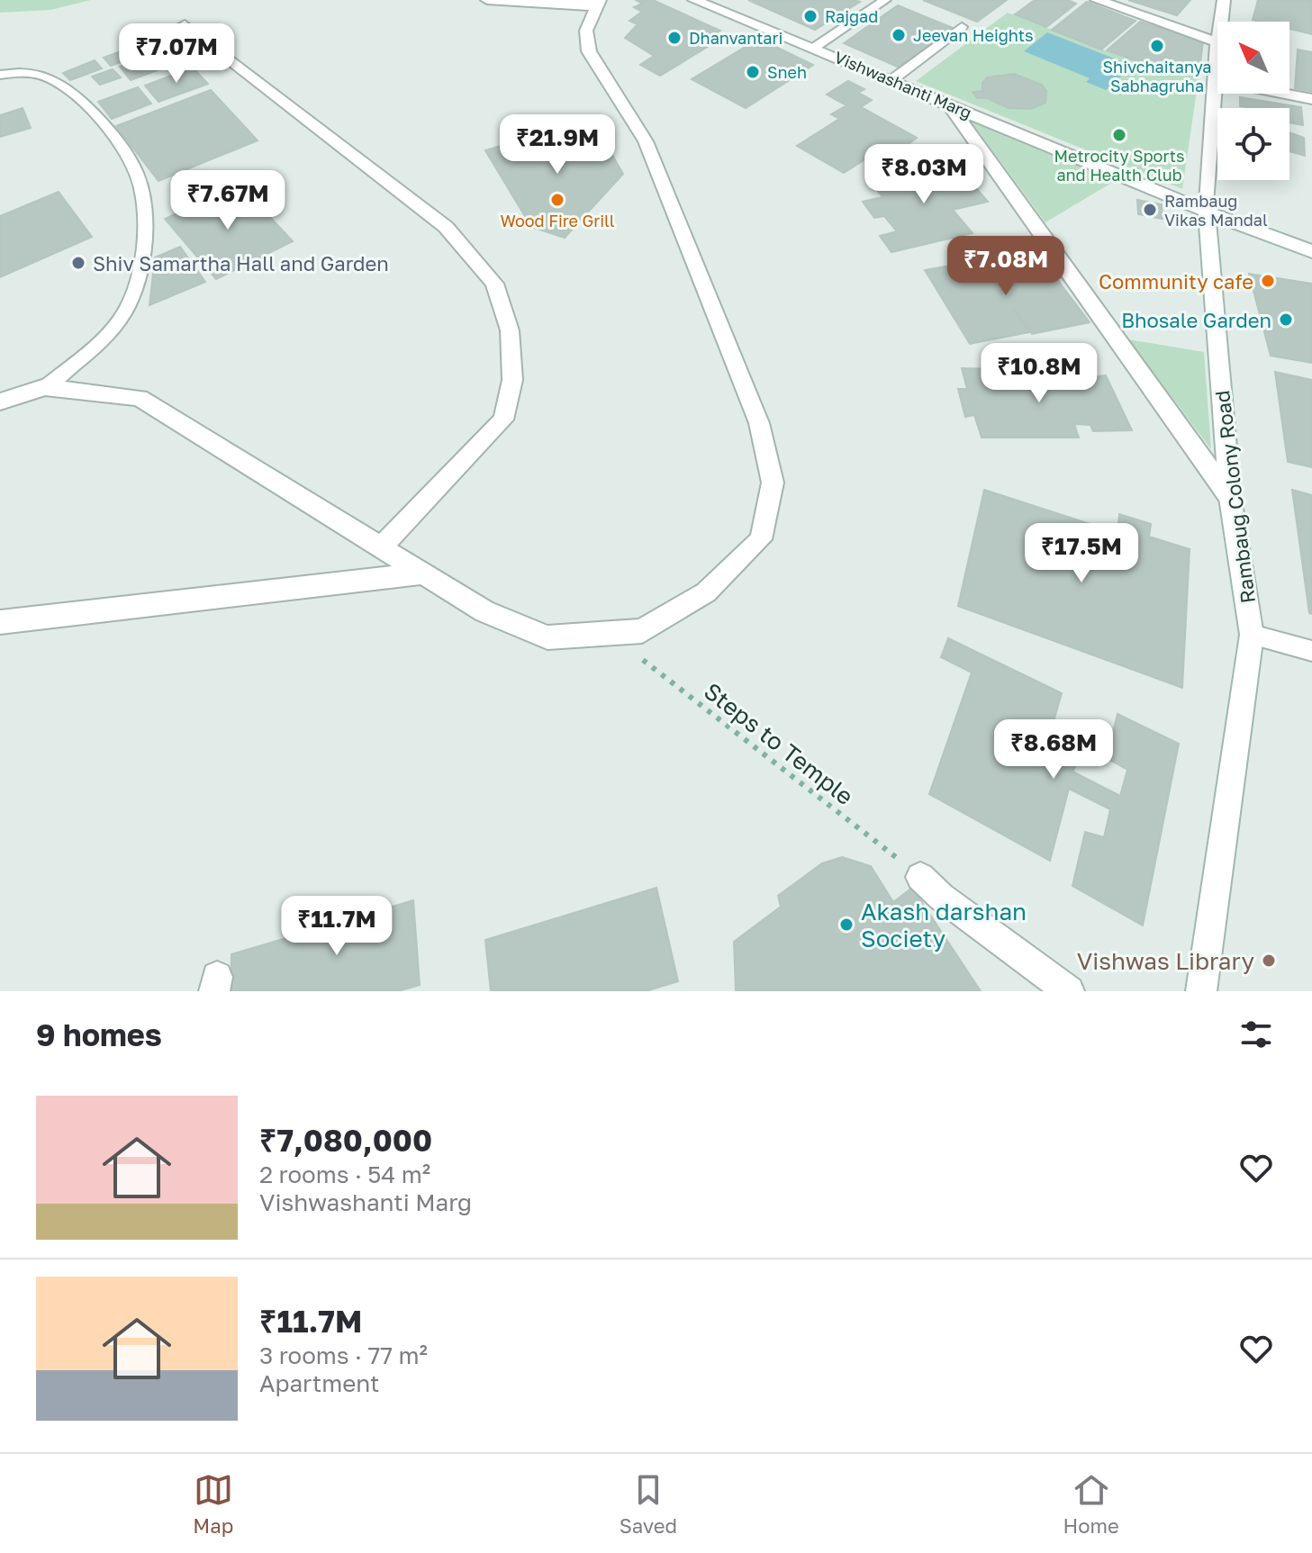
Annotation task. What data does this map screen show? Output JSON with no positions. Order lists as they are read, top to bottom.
{
  "streets": {
    "street": ["Vishwashanti Marg", "Rambaug Colony Road"],
    "path": ["Steps to Temple"]
  },
  "crossings": [
    ["Vishwashanti Marg", "Rambaug Colony Road"]
  ],
  "places": [
    "Rajgad",
    "Jeevan Heights",
    "Dhanvantari",
    "Shivchaitanya Sabhagruha",
    "Sneh",
    "Metrocity Sports and Health Club",
    "Wood Fire Grill",
    "Rambaug Vikas Mandal",
    "Shiv Samartha Hall and Garden",
    "Community cafe",
    "Bhosale Garden",
    "Akash darshan Society",
    "Vishwas Library"
  ],
  "north": "top left",
  "page": {
    "price": [
      "₹7.07M",
      "₹21.9M",
      "₹8.03M",
      "₹7.67M",
      "₹7.08M",
      "₹10.8M",
      "₹17.5M",
      "₹8.68M",
      "₹11.7M"
    ],
    "heading": "9 homes",
    "list": [
      {
        "name": "₹7,080,000",
        "note": "2 rooms · 54 m² · Vishwashanti Marg"
      },
      {
        "name": "₹11.7M",
        "note": "3 rooms · 77 m² · Apartment"
      }
    ],
    "tabs": ["Map", "Saved", "Home"]
  }
}
